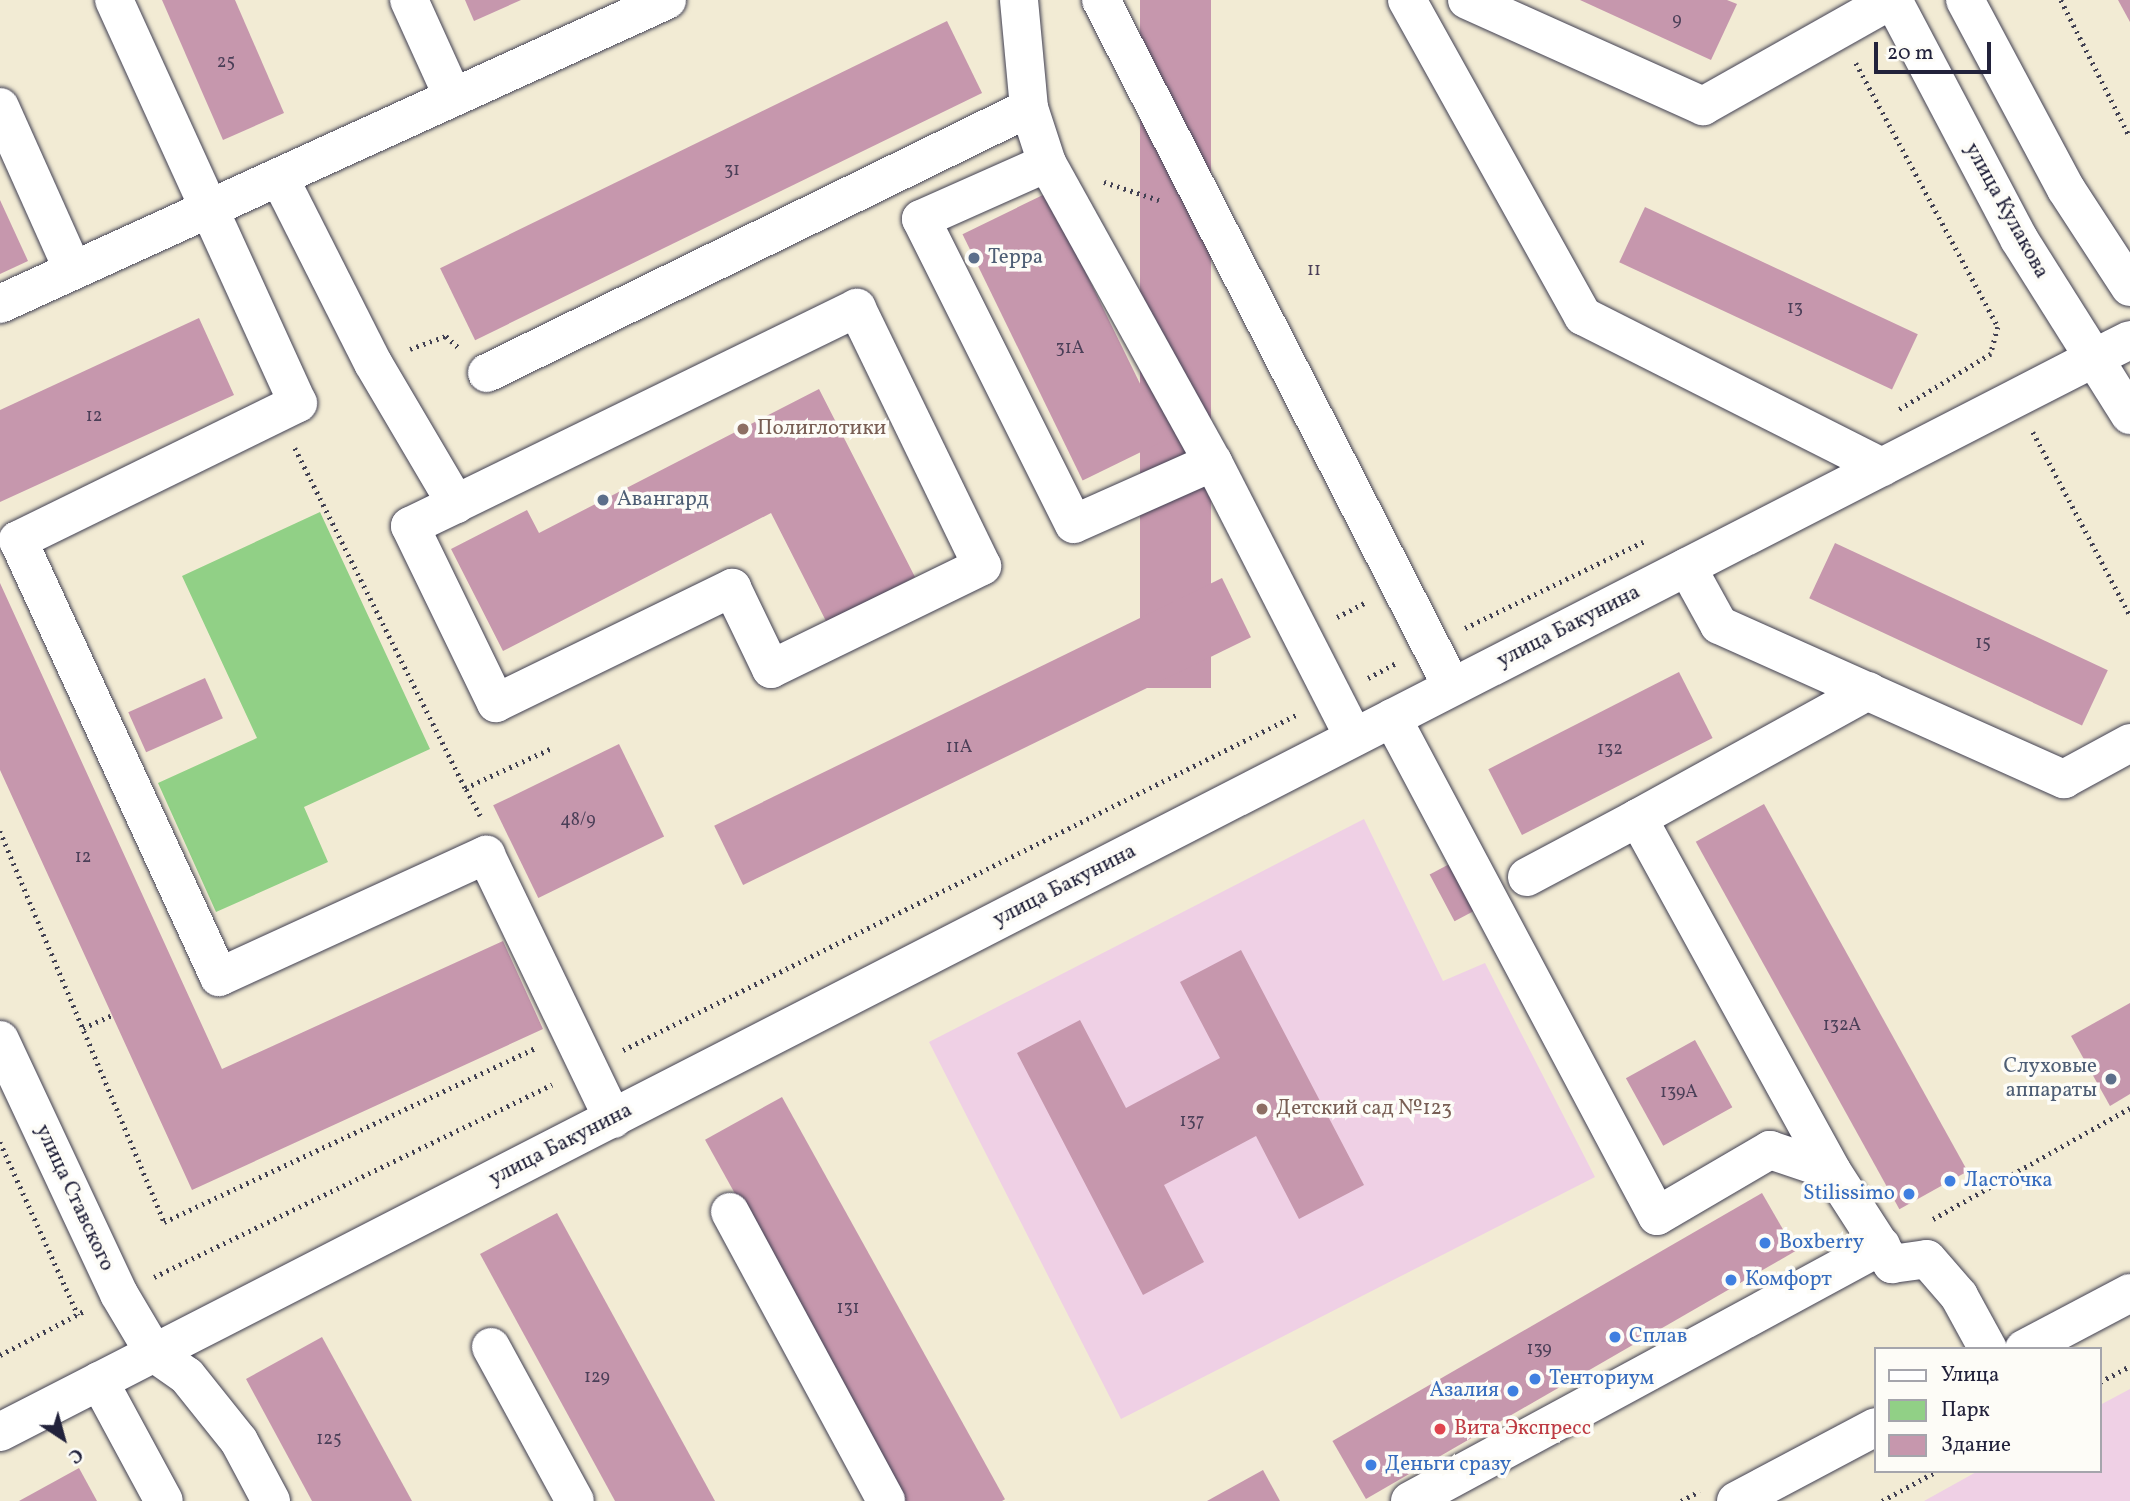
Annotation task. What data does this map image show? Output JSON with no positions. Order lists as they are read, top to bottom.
{
  "streets": {
    "street": ["улица Кулакова", "улица Бакунина", "улица Ставского"]
  },
  "crossings": [
    ["улица Кулакова", "улица Бакунина"],
    ["улица Бакунина", "улица Ставского"]
  ],
  "places": [
    "Терра",
    "Полиглотики",
    "Авангард",
    "Слуховые аппараты",
    "Детский сад №123",
    "Ласточка",
    "Stilissimo",
    "Boxberry",
    "Комфорт",
    "Сплав",
    "Тенториум",
    "Азалия",
    "Вита Экспресс",
    "Деньги сразу"
  ],
  "house_numbers": [
    "9",
    "25",
    "31",
    "11",
    "13",
    "31А",
    "12",
    "15",
    "11А",
    "132",
    "48/9",
    "12",
    "132А",
    "139А",
    "137",
    "131",
    "139",
    "129",
    "125"
  ],
  "legend": ["Улица", "Парк", "Здание"],
  "scale_bar": "20 m",
  "north": "bottom right"
}
